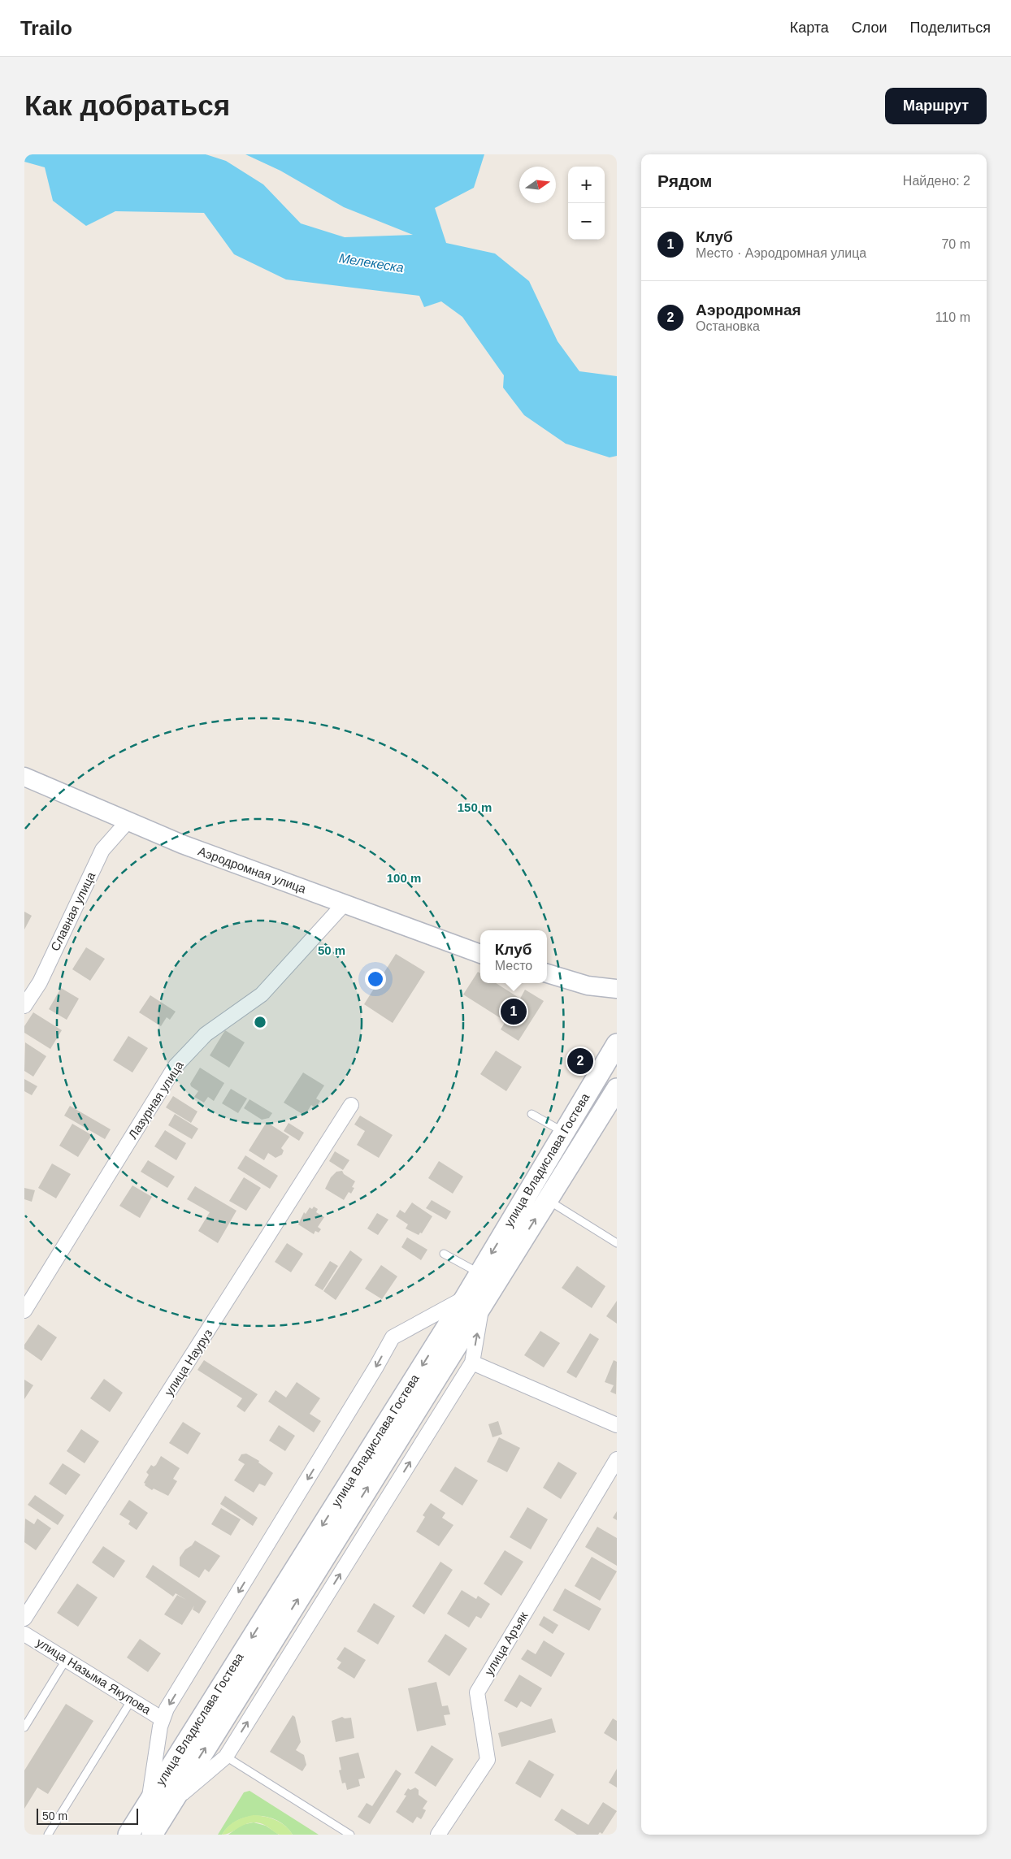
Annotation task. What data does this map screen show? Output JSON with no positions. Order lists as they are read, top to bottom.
{
  "streets": {
    "main road": ["улица Владислава Гостева"],
    "street": [
      "Аэродромная улица",
      "Славная улица",
      "Лазурная улица",
      "улица Науруз",
      "улица Аръяк",
      "улица Назыма Якупова"
    ]
  },
  "crossings": [
    ["Аэродромная улица", "Славная улица"],
    ["Аэродромная улица", "Лазурная улица"]
  ],
  "water": ["Мелекеска"],
  "scale_bar": "50 m",
  "north": "right",
  "page": {
    "header": "Trailo",
    "nav": ["Карта", "Слои", "Поделиться"],
    "buttons": "Маршрут",
    "title": "Как добраться",
    "heading": ["Рядом", "Найдено: 2"],
    "map_buttons": ["+", "−"],
    "list": [
      {
        "mark": "1",
        "name": "Клуб",
        "note": "Место · Аэродромная улица",
        "value": "70 m"
      },
      {
        "mark": "2",
        "name": "Аэродромная",
        "note": "Остановка",
        "value": "110 m"
      }
    ],
    "popup": ["Клуб", "Место"],
    "pins": ["1", "2"],
    "scale": "50 m"
  },
  "rings": ["150 m", "100 m", "50 m"]
}
